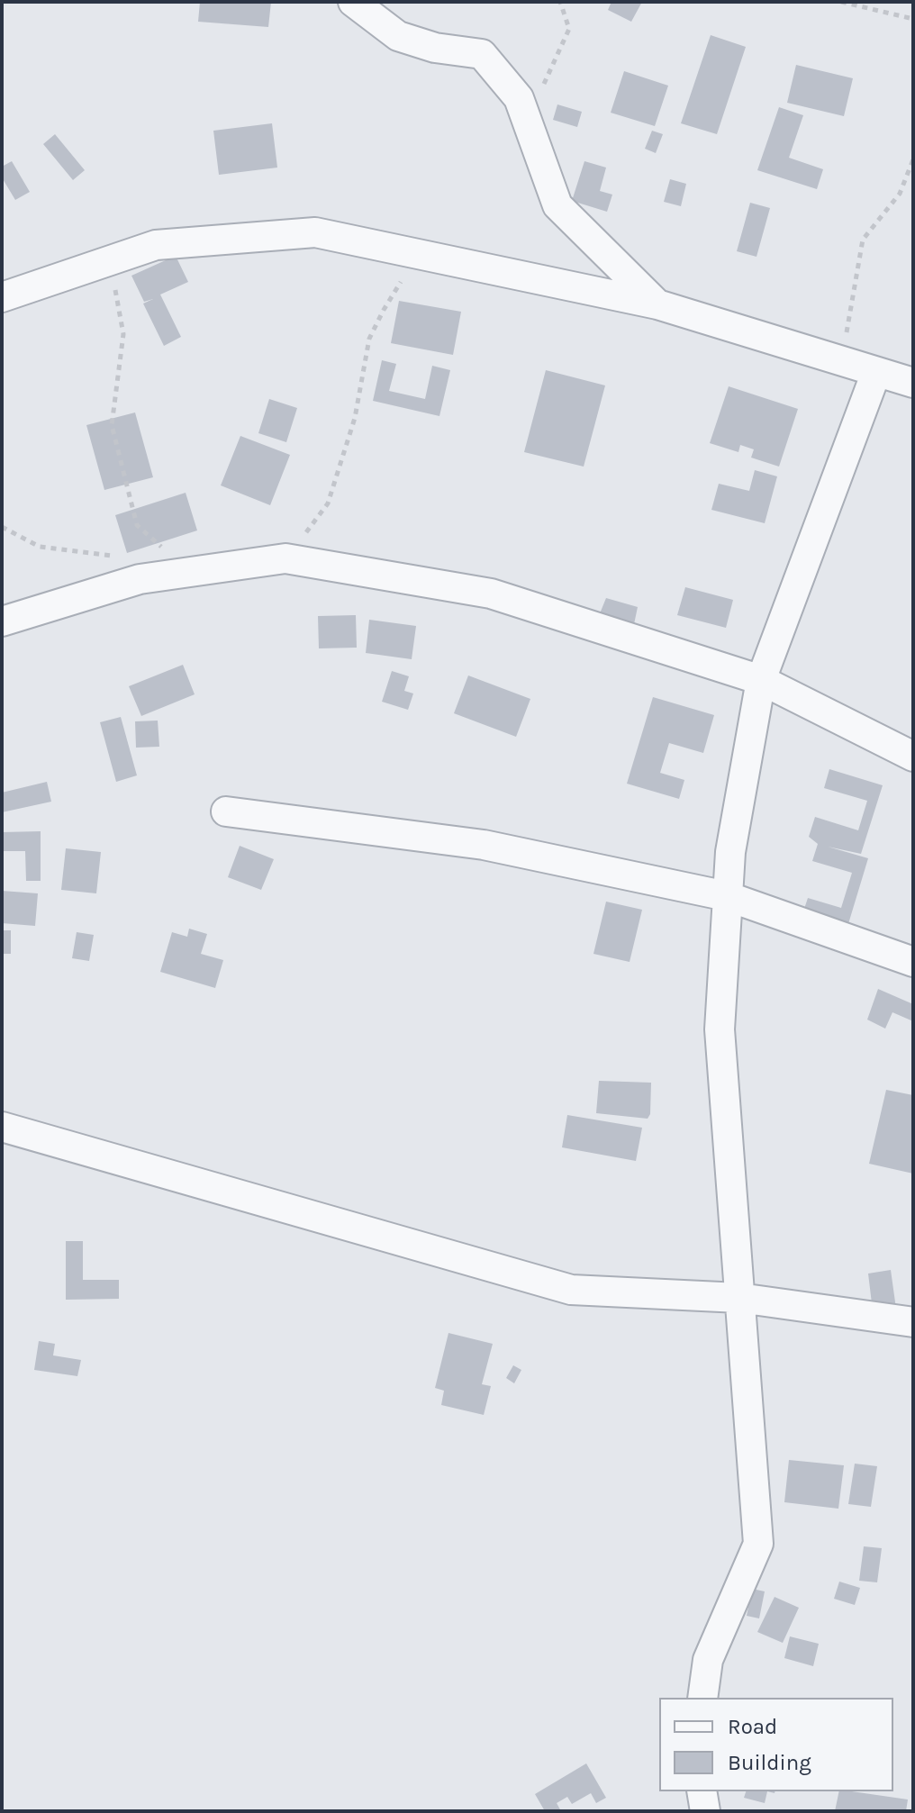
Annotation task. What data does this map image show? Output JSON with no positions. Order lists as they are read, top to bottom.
{
  "legend": ["Road", "Building"]
}
